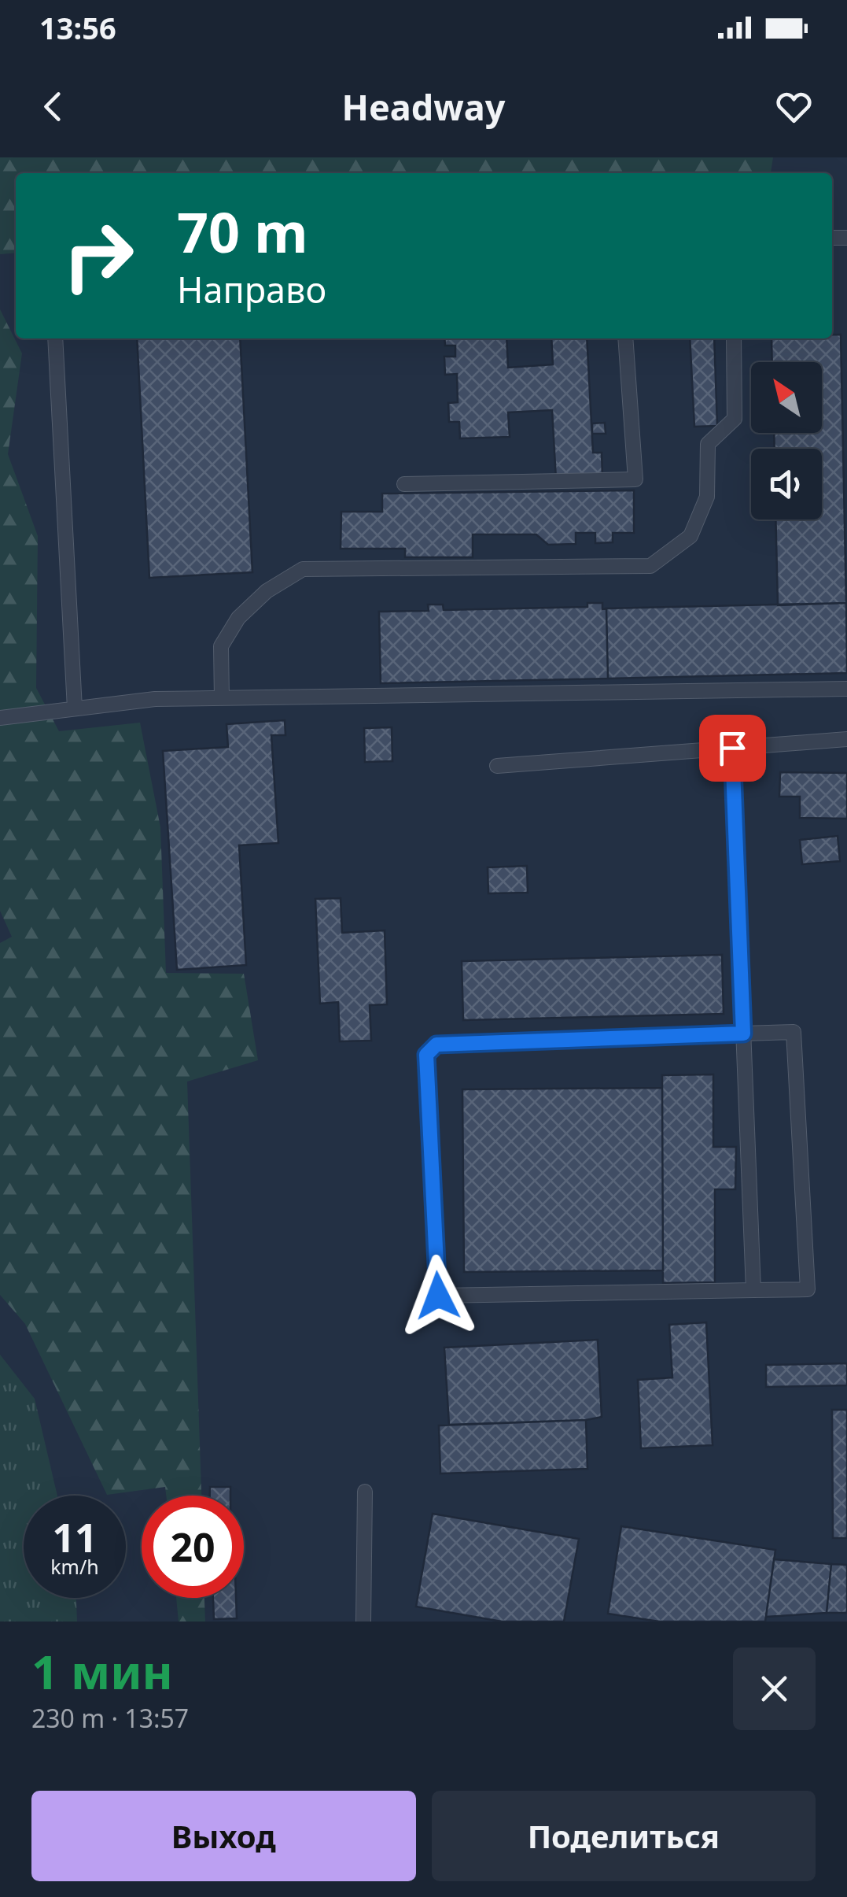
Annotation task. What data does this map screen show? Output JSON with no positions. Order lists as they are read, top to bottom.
{
  "north": "top left",
  "page": {
    "status": "13:56",
    "header": "Headway",
    "turn": ["70 m", "Направо"],
    "speed": "11 km/h",
    "limit": "20",
    "heading": ["1 мин", "230 m · 13:57"],
    "buttons": ["Выход", "Поделиться"]
  }
}
